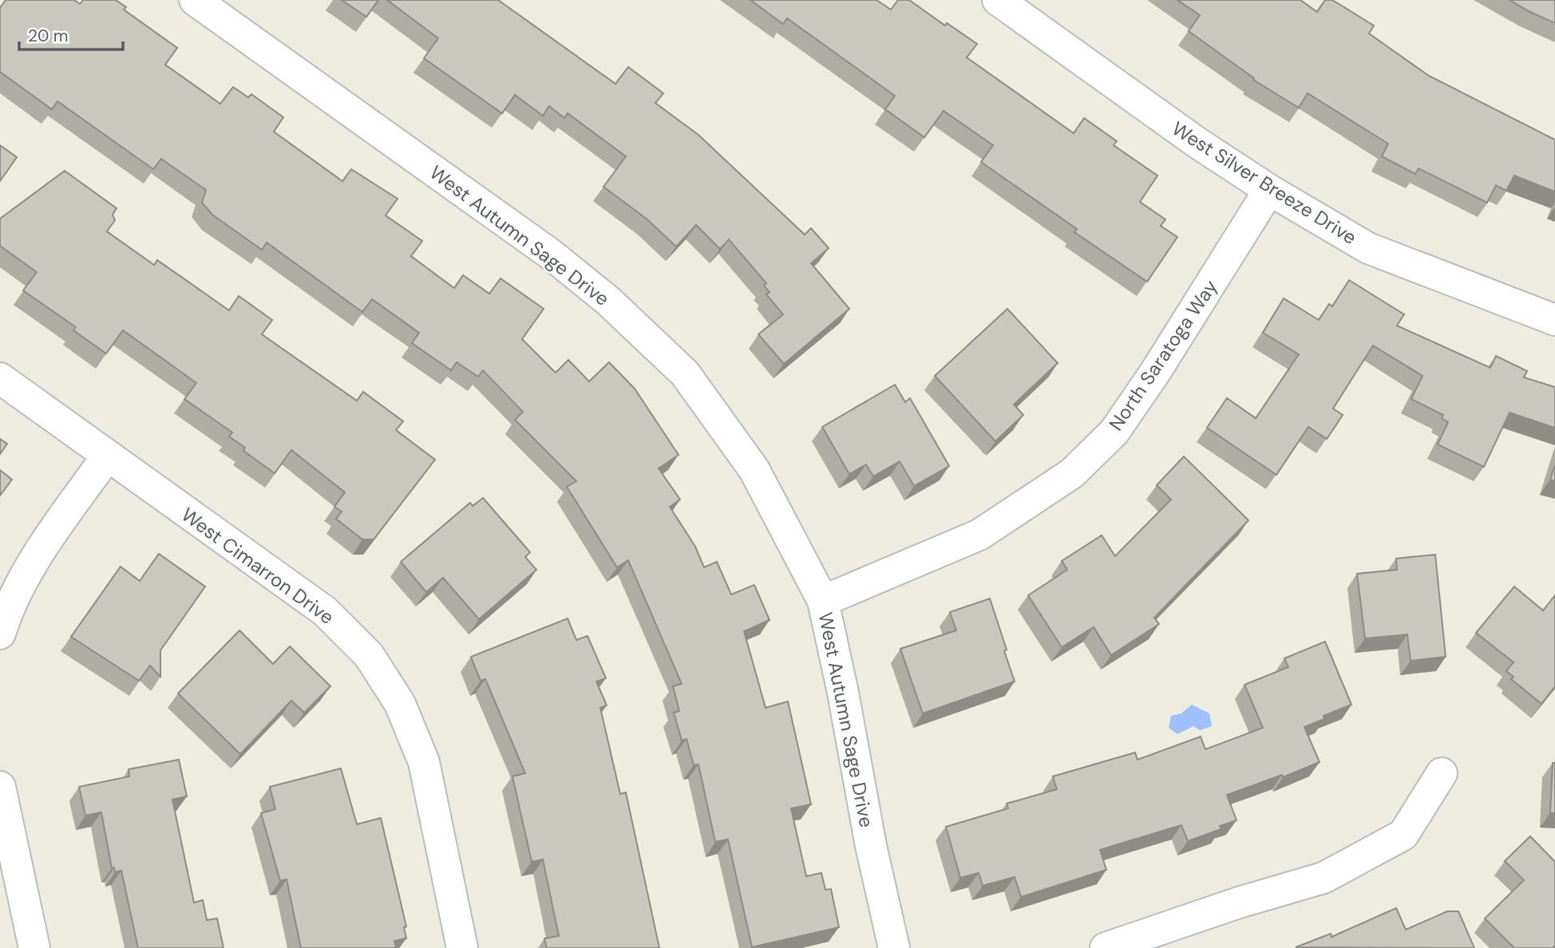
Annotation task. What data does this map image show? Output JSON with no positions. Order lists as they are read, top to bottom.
{
  "streets": {
    "street": [
      "West Silver Breeze Drive",
      "West Autumn Sage Drive",
      "North Saratoga Way",
      "West Cimarron Drive"
    ]
  },
  "crossings": [
    ["West Silver Breeze Drive", "North Saratoga Way"],
    ["West Autumn Sage Drive", "North Saratoga Way"]
  ],
  "scale_bar": "20 m"
}
